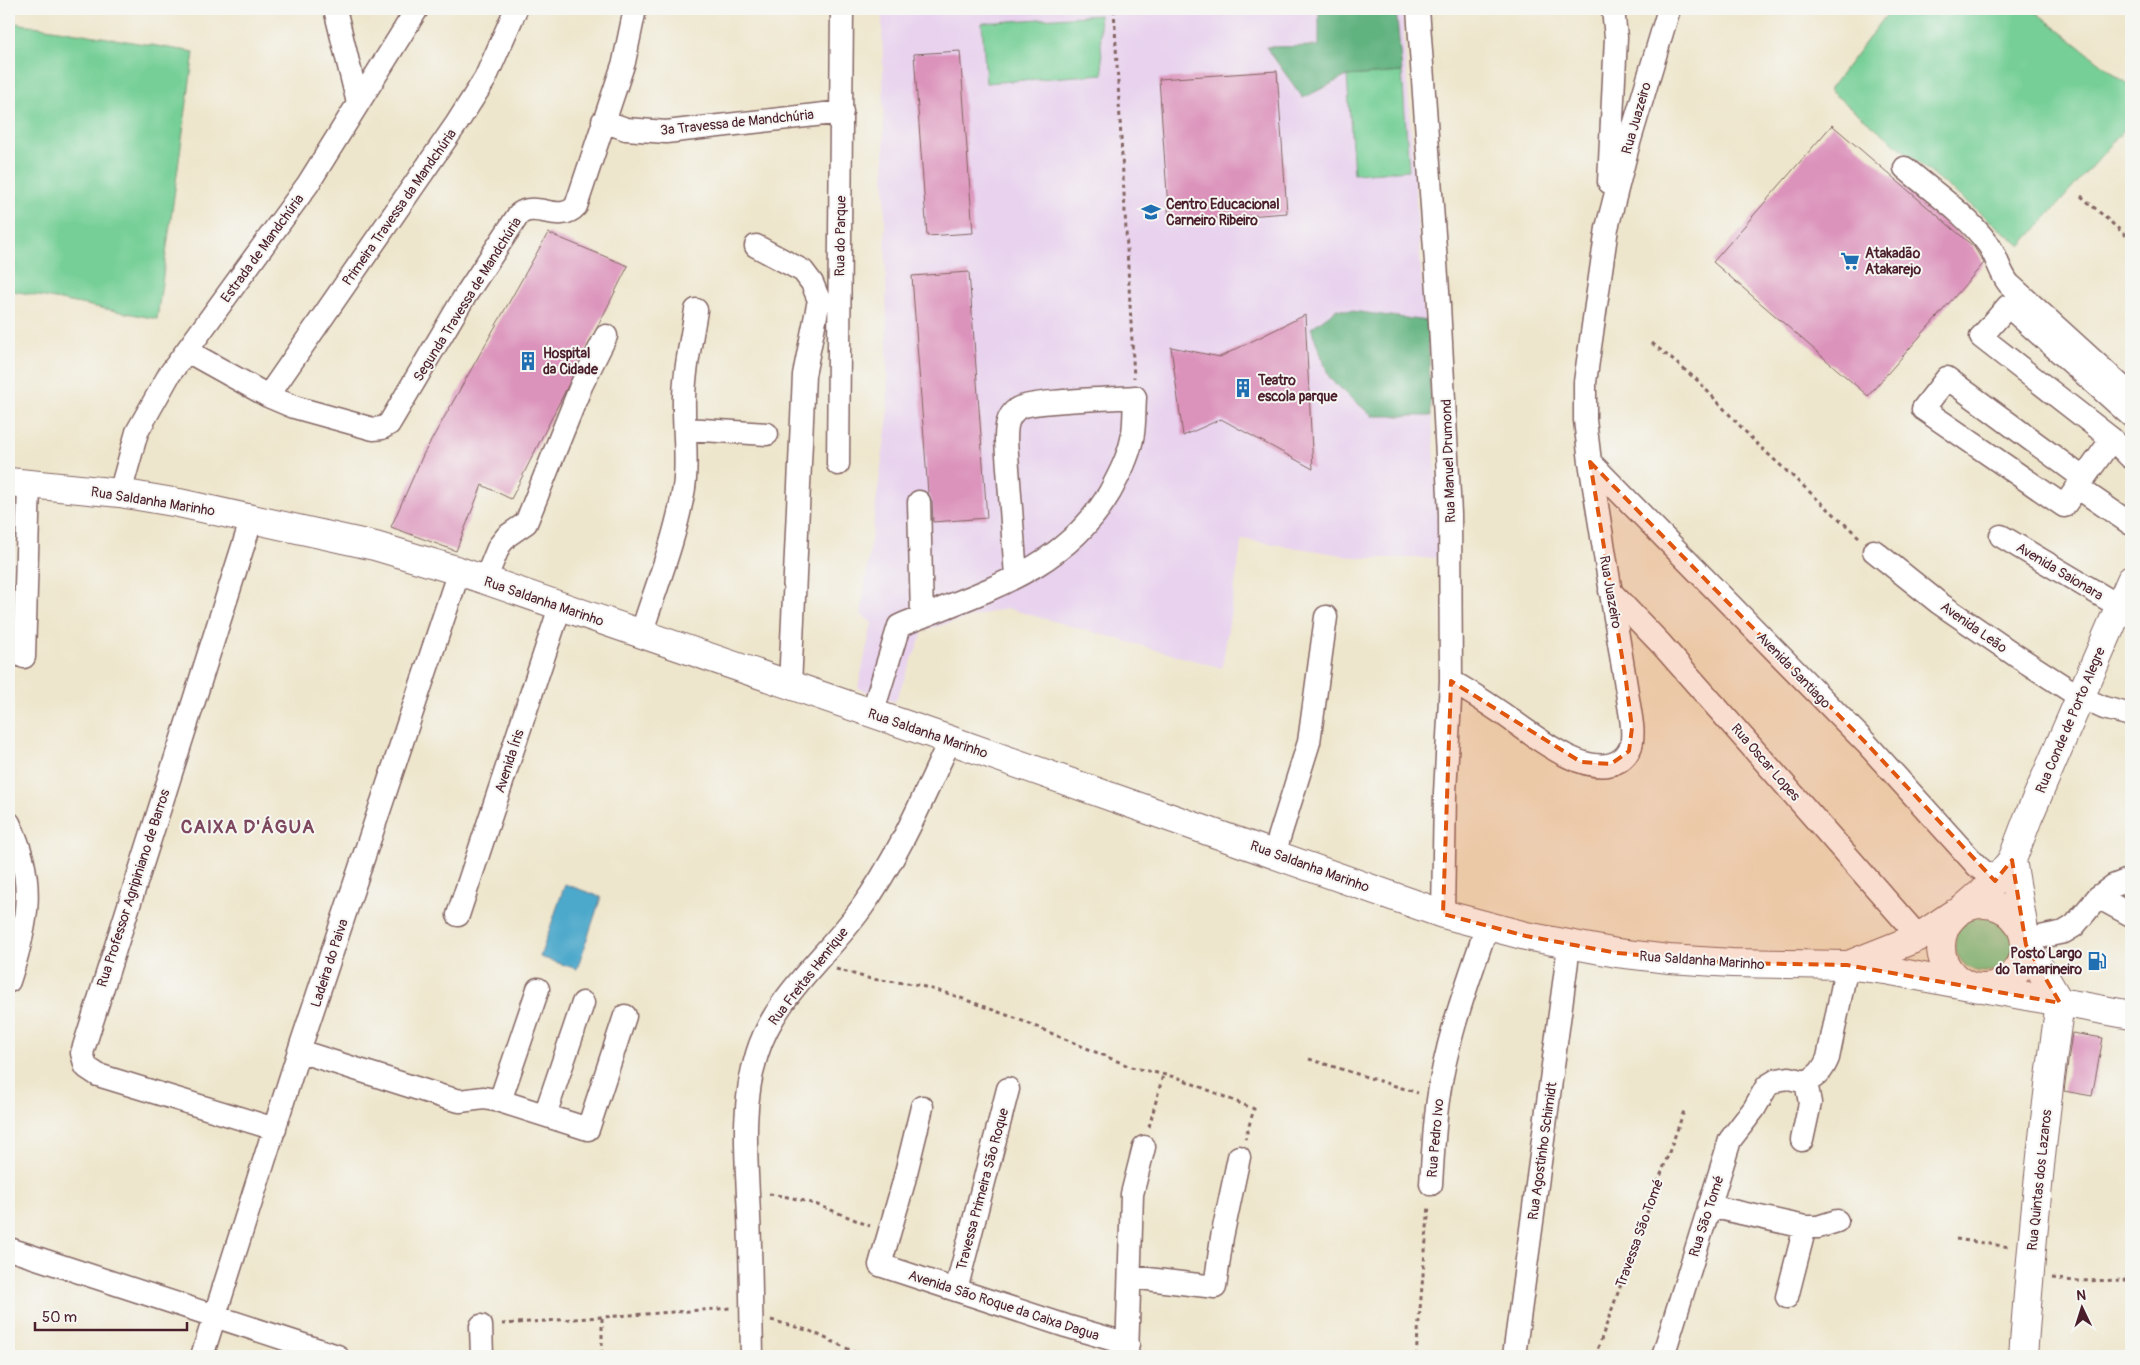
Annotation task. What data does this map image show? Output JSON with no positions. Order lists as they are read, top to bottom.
{
  "streets": {
    "main road": ["Rua Saldanha Marinho", "Rua Conde de Porto Alegre", "Rua Quintas dos Lazaros"],
    "street": [
      "Rua Juazeiro",
      "3ª Travessa de Mandchúria",
      "Primeira Travessa da Mandchúria",
      "Rua do Parque",
      "Estrada de Mandchúria",
      "Segunda Travessa de Mandchúria",
      "Rua Manuel Drumond",
      "Avenida Saionara",
      "Avenida Leão",
      "Avenida Santiago",
      "Avenida Íris",
      "Rua Oscar Lopes",
      "Rua Professor Agripiniano de Barros",
      "Ladeira do Paiva",
      "Rua Freitas Henrique",
      "Rua Pedro Ivo",
      "Rua Agostinho Schimidt",
      "Travessa Primeira São Roque",
      "Rua Sāo Tomé",
      "Avenida São Roque da Caixa Dagua"
    ],
    "path": ["Travessa São Tomé"]
  },
  "crossings": [
    ["Rua Juazeiro", "Rua Manuel Drumond"],
    ["Rua Juazeiro", "Avenida Santiago"],
    ["Rua Juazeiro", "Rua Oscar Lopes"],
    ["3ª Travessa de Mandchúria", "Rua do Parque"],
    ["3ª Travessa de Mandchúria", "Segunda Travessa de Mandchúria"],
    ["Primeira Travessa da Mandchúria", "Segunda Travessa de Mandchúria"],
    ["Estrada de Mandchúria", "Segunda Travessa de Mandchúria"],
    ["Estrada de Mandchúria", "Rua Saldanha Marinho"],
    ["Rua Manuel Drumond", "Rua Saldanha Marinho"],
    ["Rua Saldanha Marinho", "Rua Conde de Porto Alegre"],
    ["Rua Saldanha Marinho", "Avenida Íris"],
    ["Rua Saldanha Marinho", "Rua Oscar Lopes"],
    ["Rua Saldanha Marinho", "Rua Professor Agripiniano de Barros"],
    ["Rua Saldanha Marinho", "Ladeira do Paiva"],
    ["Rua Saldanha Marinho", "Rua Freitas Henrique"],
    ["Rua Saldanha Marinho", "Rua Pedro Ivo"],
    ["Rua Saldanha Marinho", "Rua Agostinho Schimidt"],
    ["Rua Saldanha Marinho", "Rua Quintas dos Lazaros"],
    ["Avenida Saionara", "Rua Conde de Porto Alegre"],
    ["Avenida Leão", "Rua Conde de Porto Alegre"],
    ["Avenida Santiago", "Rua Conde de Porto Alegre"],
    ["Rua Professor Agripiniano de Barros", "Ladeira do Paiva"],
    ["Travessa Primeira São Roque", "Avenida São Roque da Caixa Dagua"]
  ],
  "districts": ["CAIXA D'ÁGUA"],
  "places": {
    "school or university": ["Centro Educacional Carneiro Ribeiro"],
    "supermarket": ["Atakadão Atakarejo"],
    "building": ["Hospital da Cidade", "Teatro escola parque"],
    "fuel station": ["Posto Largo do Tamarineiro"]
  },
  "scale_bar": "50 m",
  "north": "top"
}
